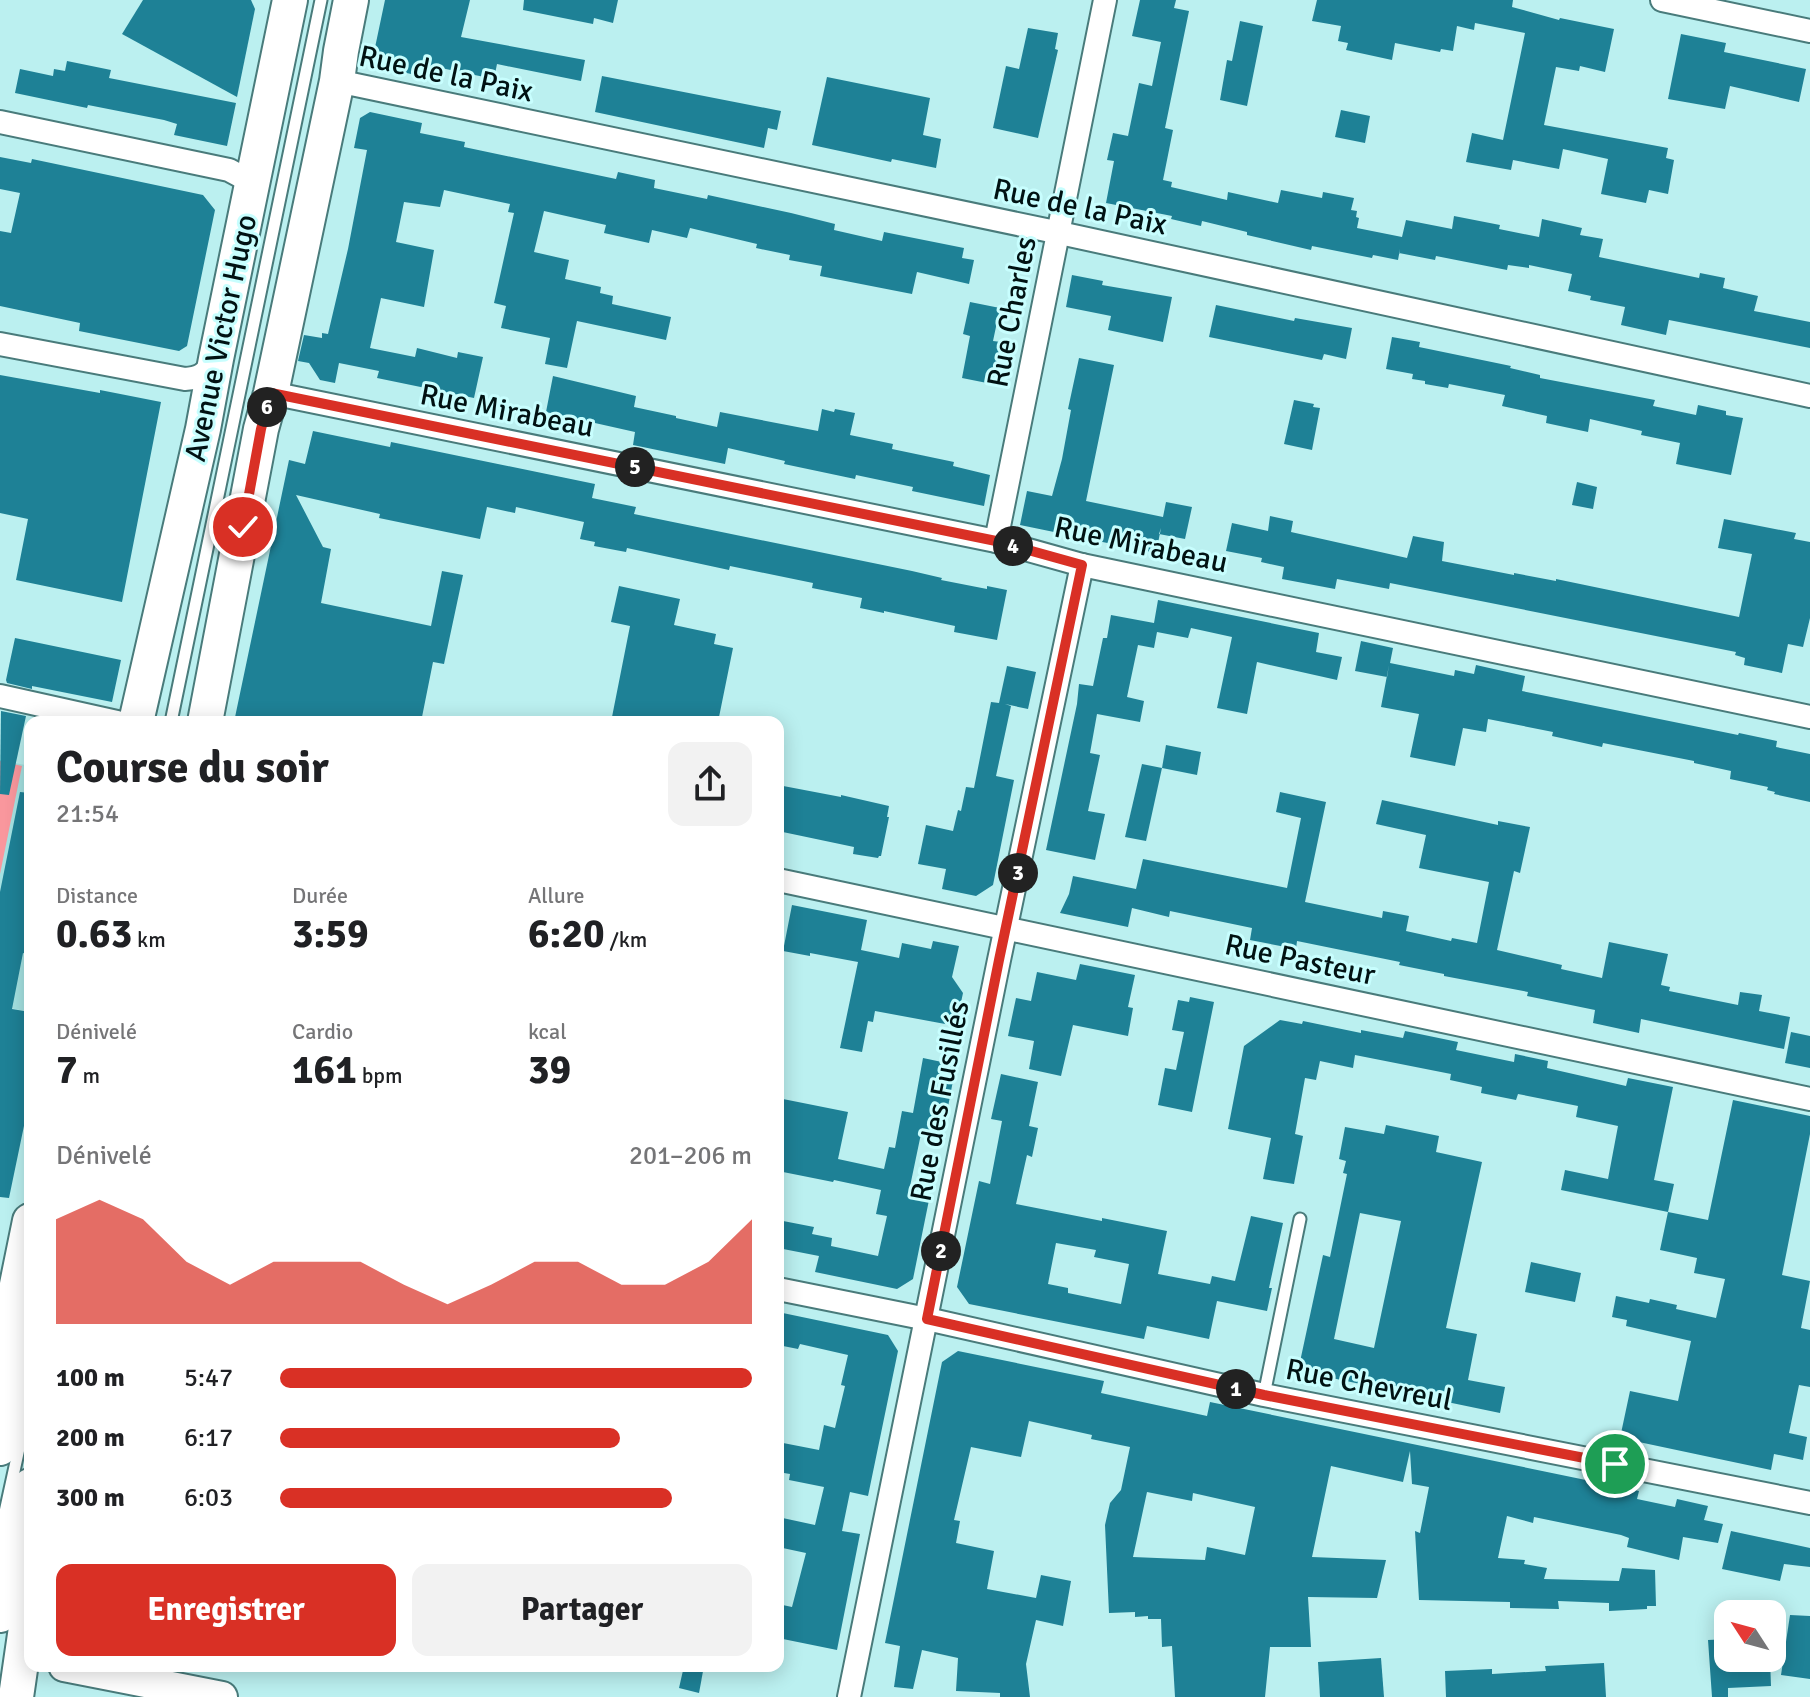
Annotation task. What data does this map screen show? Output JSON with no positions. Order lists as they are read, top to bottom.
{
  "streets": {
    "main road": ["Avenue Victor Hugo"],
    "street": [
      "Rue de la Paix",
      "Rue Charles",
      "Rue Mirabeau",
      "Rue Pasteur",
      "Rue des Fusillés",
      "Rue Chevreul"
    ]
  },
  "crossings": [
    ["Rue de la Paix", "Rue Charles"],
    ["Rue de la Paix", "Avenue Victor Hugo"],
    ["Rue Charles", "Rue Mirabeau"],
    ["Avenue Victor Hugo", "Rue Mirabeau"],
    ["Rue Mirabeau", "Rue des Fusillés"],
    ["Rue Pasteur", "Rue des Fusillés"],
    ["Rue des Fusillés", "Rue Chevreul"]
  ],
  "north": "top left",
  "page": {
    "pins": [
      "6",
      "5",
      "4",
      "3",
      "2",
      "1"
    ],
    "heading": ["Course du soir", "21:54"],
    "stats": [
      ["Distance", "0.63 km"],
      ["Durée", "3:59"],
      ["Allure", "6:20 /km"],
      ["Dénivelé", "7 m"],
      ["Cardio", "161 bpm"],
      ["kcal", "39"]
    ],
    "chart": ["Dénivelé", "201–206 m"],
    "list": [
      {
        "name": "100 m",
        "note": "5:47"
      },
      {
        "name": "200 m",
        "note": "6:17"
      },
      {
        "name": "300 m",
        "note": "6:03"
      }
    ],
    "buttons": ["Enregistrer", "Partager"]
  }
}
